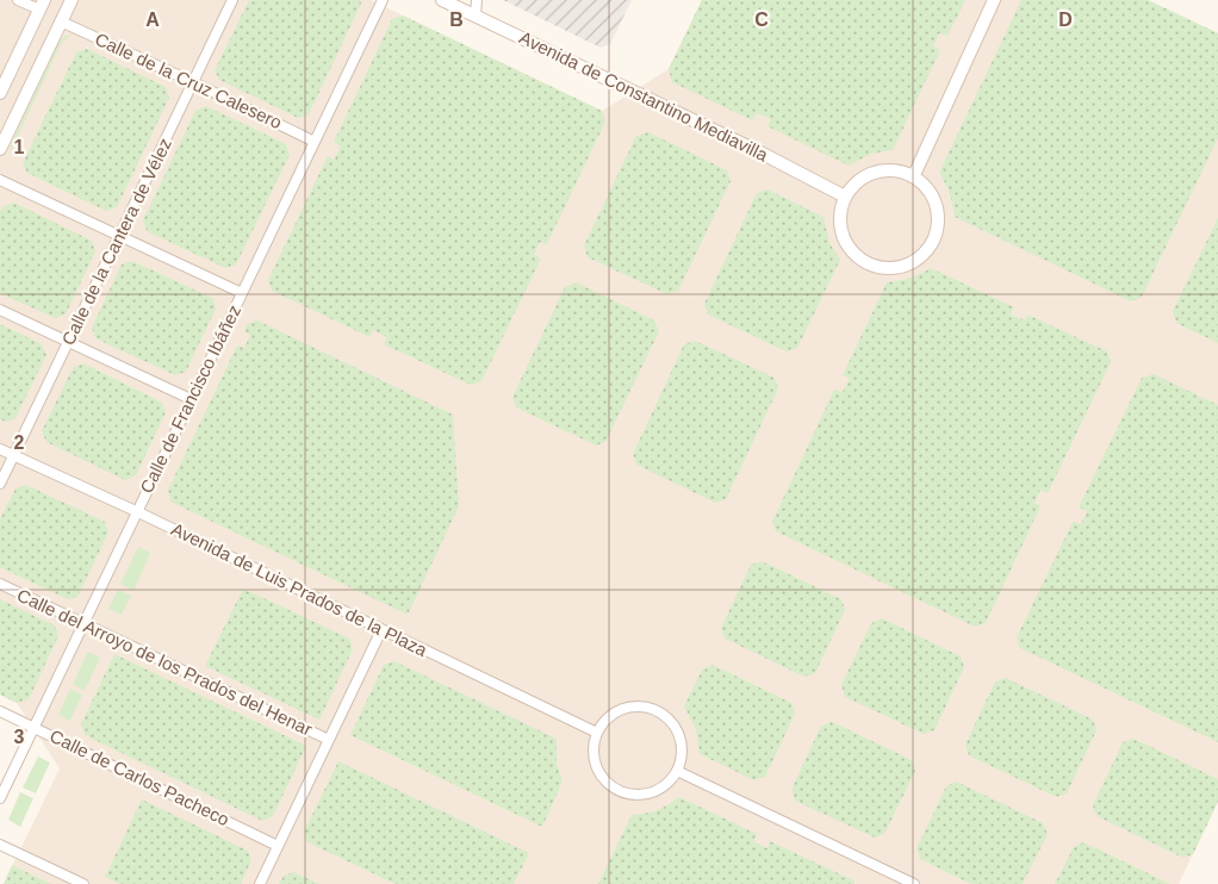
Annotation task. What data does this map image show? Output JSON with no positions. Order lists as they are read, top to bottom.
{
  "streets": {
    "street": [
      "Calle de la Cruz Calesero",
      "Avenida de Constantino Mediavilla",
      "Calle de la Cantera de Vélez",
      "Calle de Francisco Ibáñez",
      "Avenida de Luis Prados de la Plaza",
      "Calle del Arroyo de los Prados del Henar",
      "Calle de Carlos Pacheco"
    ]
  },
  "crossings": [
    ["Calle de la Cruz Calesero", "Calle de la Cantera de Vélez"],
    ["Calle de la Cruz Calesero", "Calle de Francisco Ibáñez"],
    ["Calle de la Cantera de Vélez", "Avenida de Luis Prados de la Plaza"],
    ["Calle de Francisco Ibáñez", "Avenida de Luis Prados de la Plaza"],
    ["Calle de Francisco Ibáñez", "Calle del Arroyo de los Prados del Henar"],
    ["Calle de Francisco Ibáñez", "Calle de Carlos Pacheco"]
  ],
  "grid": {
    "columns": [
      "A",
      "B",
      "C",
      "D"
    ],
    "rows": ["1", "2", "3"]
  }
}
